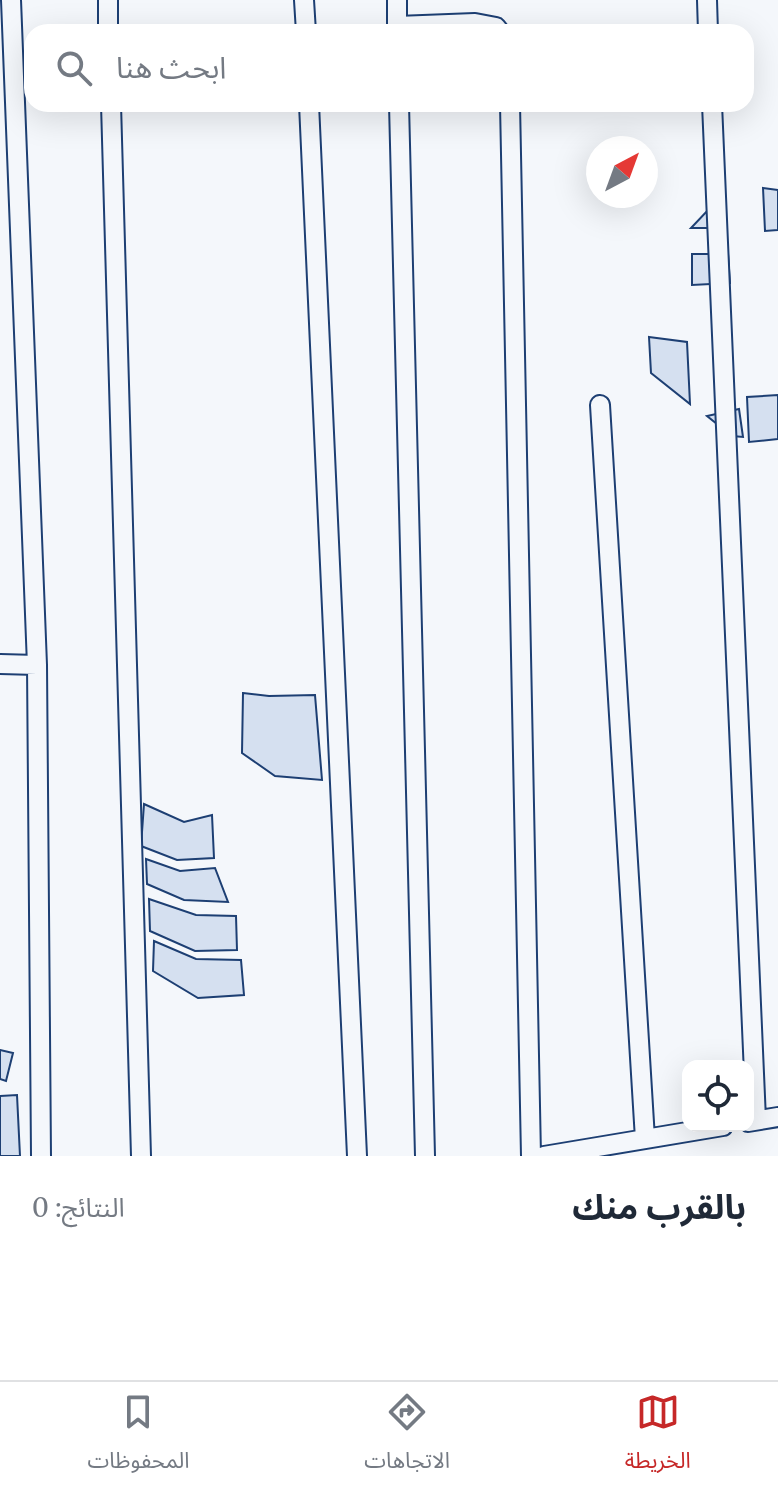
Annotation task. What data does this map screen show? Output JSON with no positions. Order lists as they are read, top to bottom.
{
  "north": "top right",
  "page": {
    "search": "ابحث هنا",
    "heading": ["بالقرب منك", "النتائج: 0"],
    "nav": ["الخريطة", "الاتجاهات", "المحفوظات"]
  }
}
